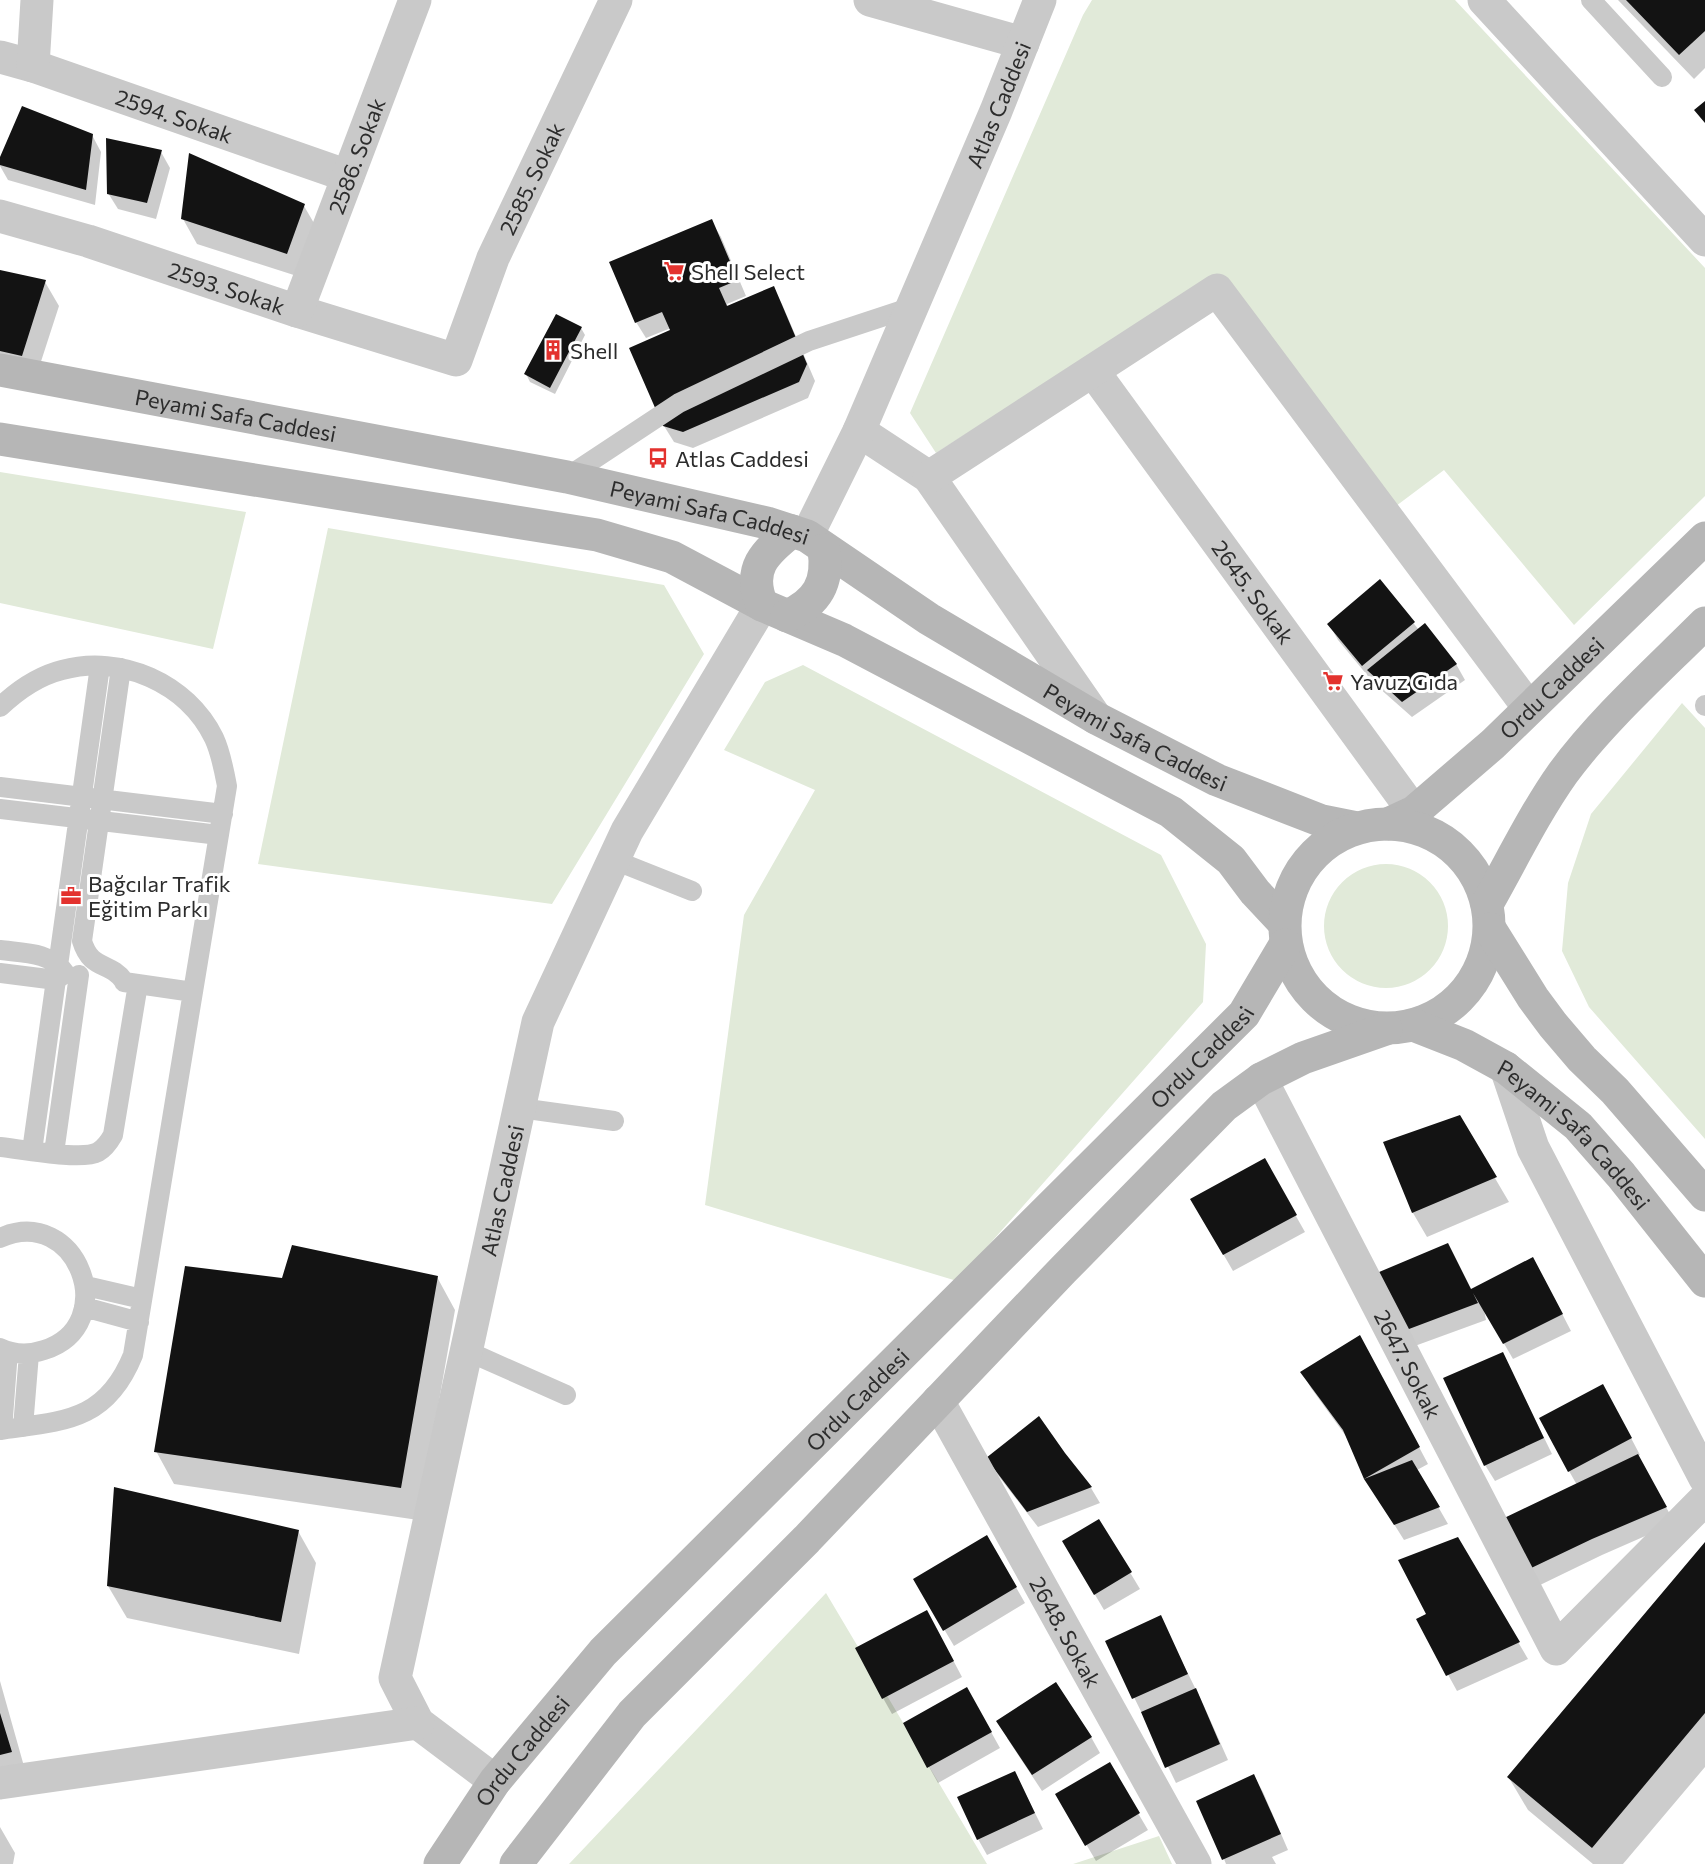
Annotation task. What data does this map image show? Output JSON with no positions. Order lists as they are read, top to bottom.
{
  "streets": {
    "main road": ["Peyami Safa Caddesi", "Ordu Caddesi"],
    "street": [
      "Atlas Caddesi",
      "2594. Sokak",
      "2586. Sokak",
      "2585. Sokak",
      "2593. Sokak",
      "2645. Sokak",
      "2647. Sokak",
      "2648. Sokak"
    ]
  },
  "crossings": [
    ["Atlas Caddesi", "Peyami Safa Caddesi"],
    ["Atlas Caddesi", "Ordu Caddesi"],
    ["2594. Sokak", "2586. Sokak"],
    ["2586. Sokak", "2593. Sokak"],
    ["2585. Sokak", "2593. Sokak"],
    ["Peyami Safa Caddesi", "2645. Sokak"],
    ["Peyami Safa Caddesi", "Ordu Caddesi"],
    ["2645. Sokak", "Ordu Caddesi"]
  ],
  "places": {
    "supermarket": ["Shell Select", "Yavuz Gıda"],
    "building": ["Shell"],
    "bus stop": ["Atlas Caddesi"],
    "office": ["Bağcılar Trafik Eğitim Parkı"]
  }
}
